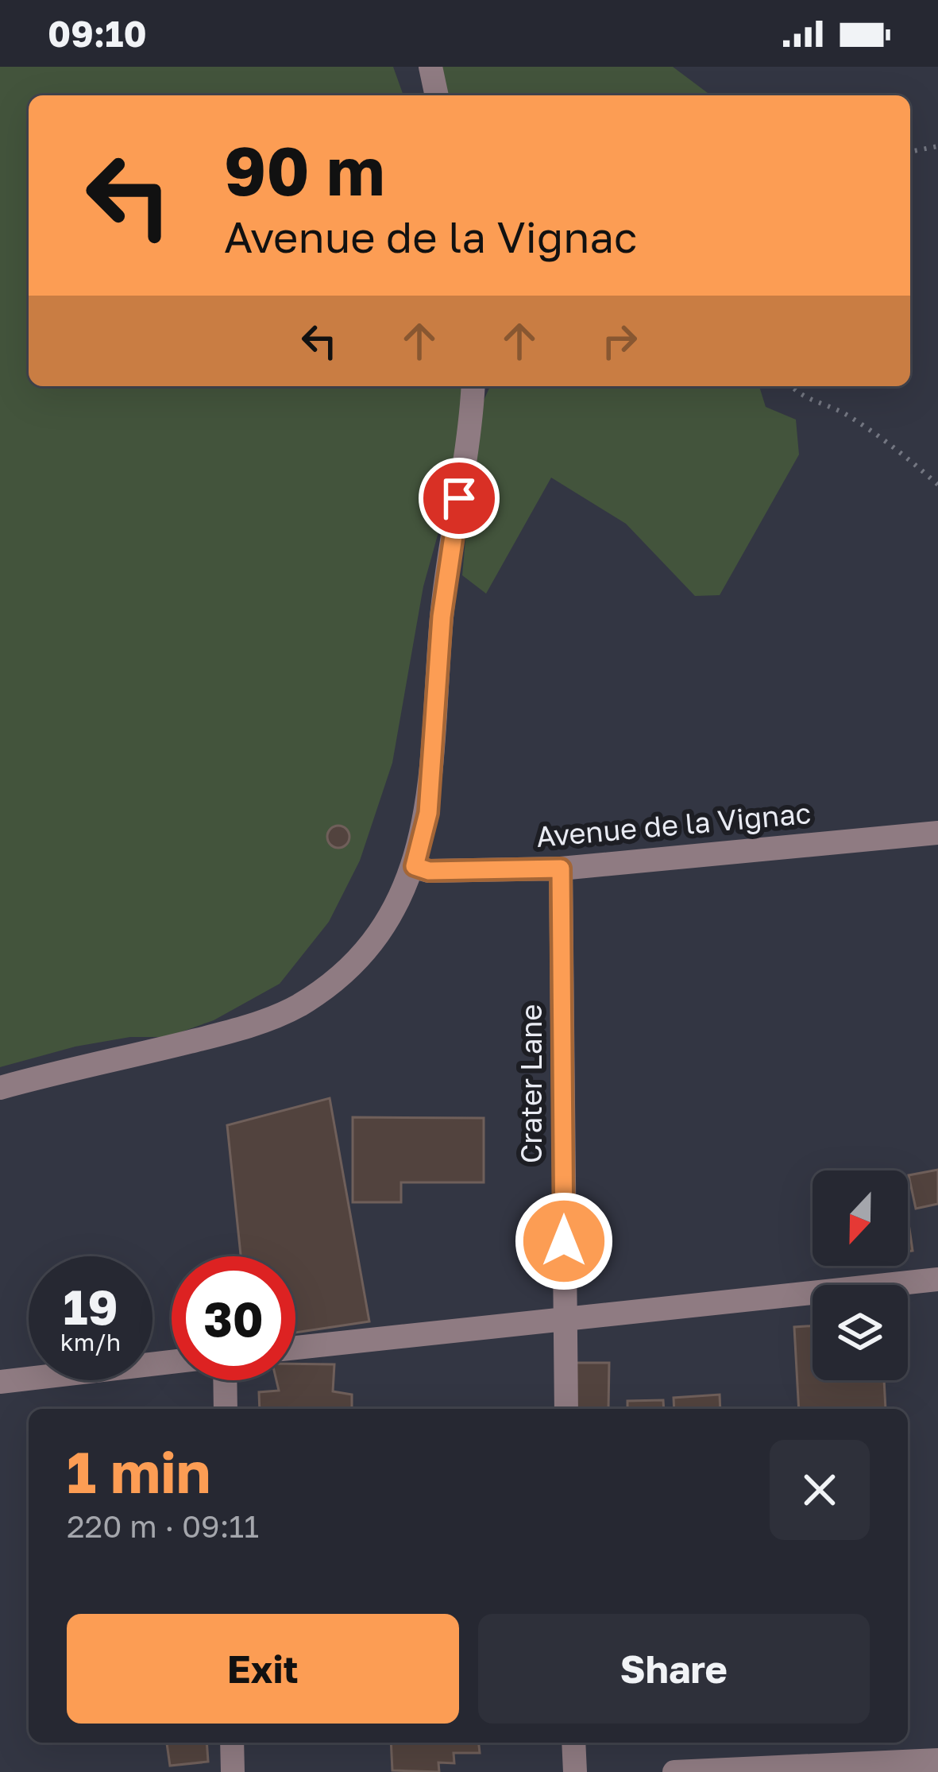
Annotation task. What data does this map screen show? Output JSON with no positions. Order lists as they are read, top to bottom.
{
  "streets": {
    "street": ["Avenue de la Vignac", "Crater Lane"]
  },
  "crossings": [
    ["Avenue de la Vignac", "Crater Lane"]
  ],
  "north": "bottom",
  "page": {
    "status": "09:10",
    "turn": ["90 m", "Avenue de la Vignac"],
    "speed": "19 km/h",
    "limit": "30",
    "heading": ["1 min", "220 m · 09:11"],
    "buttons": ["Exit", "Share"]
  }
}
